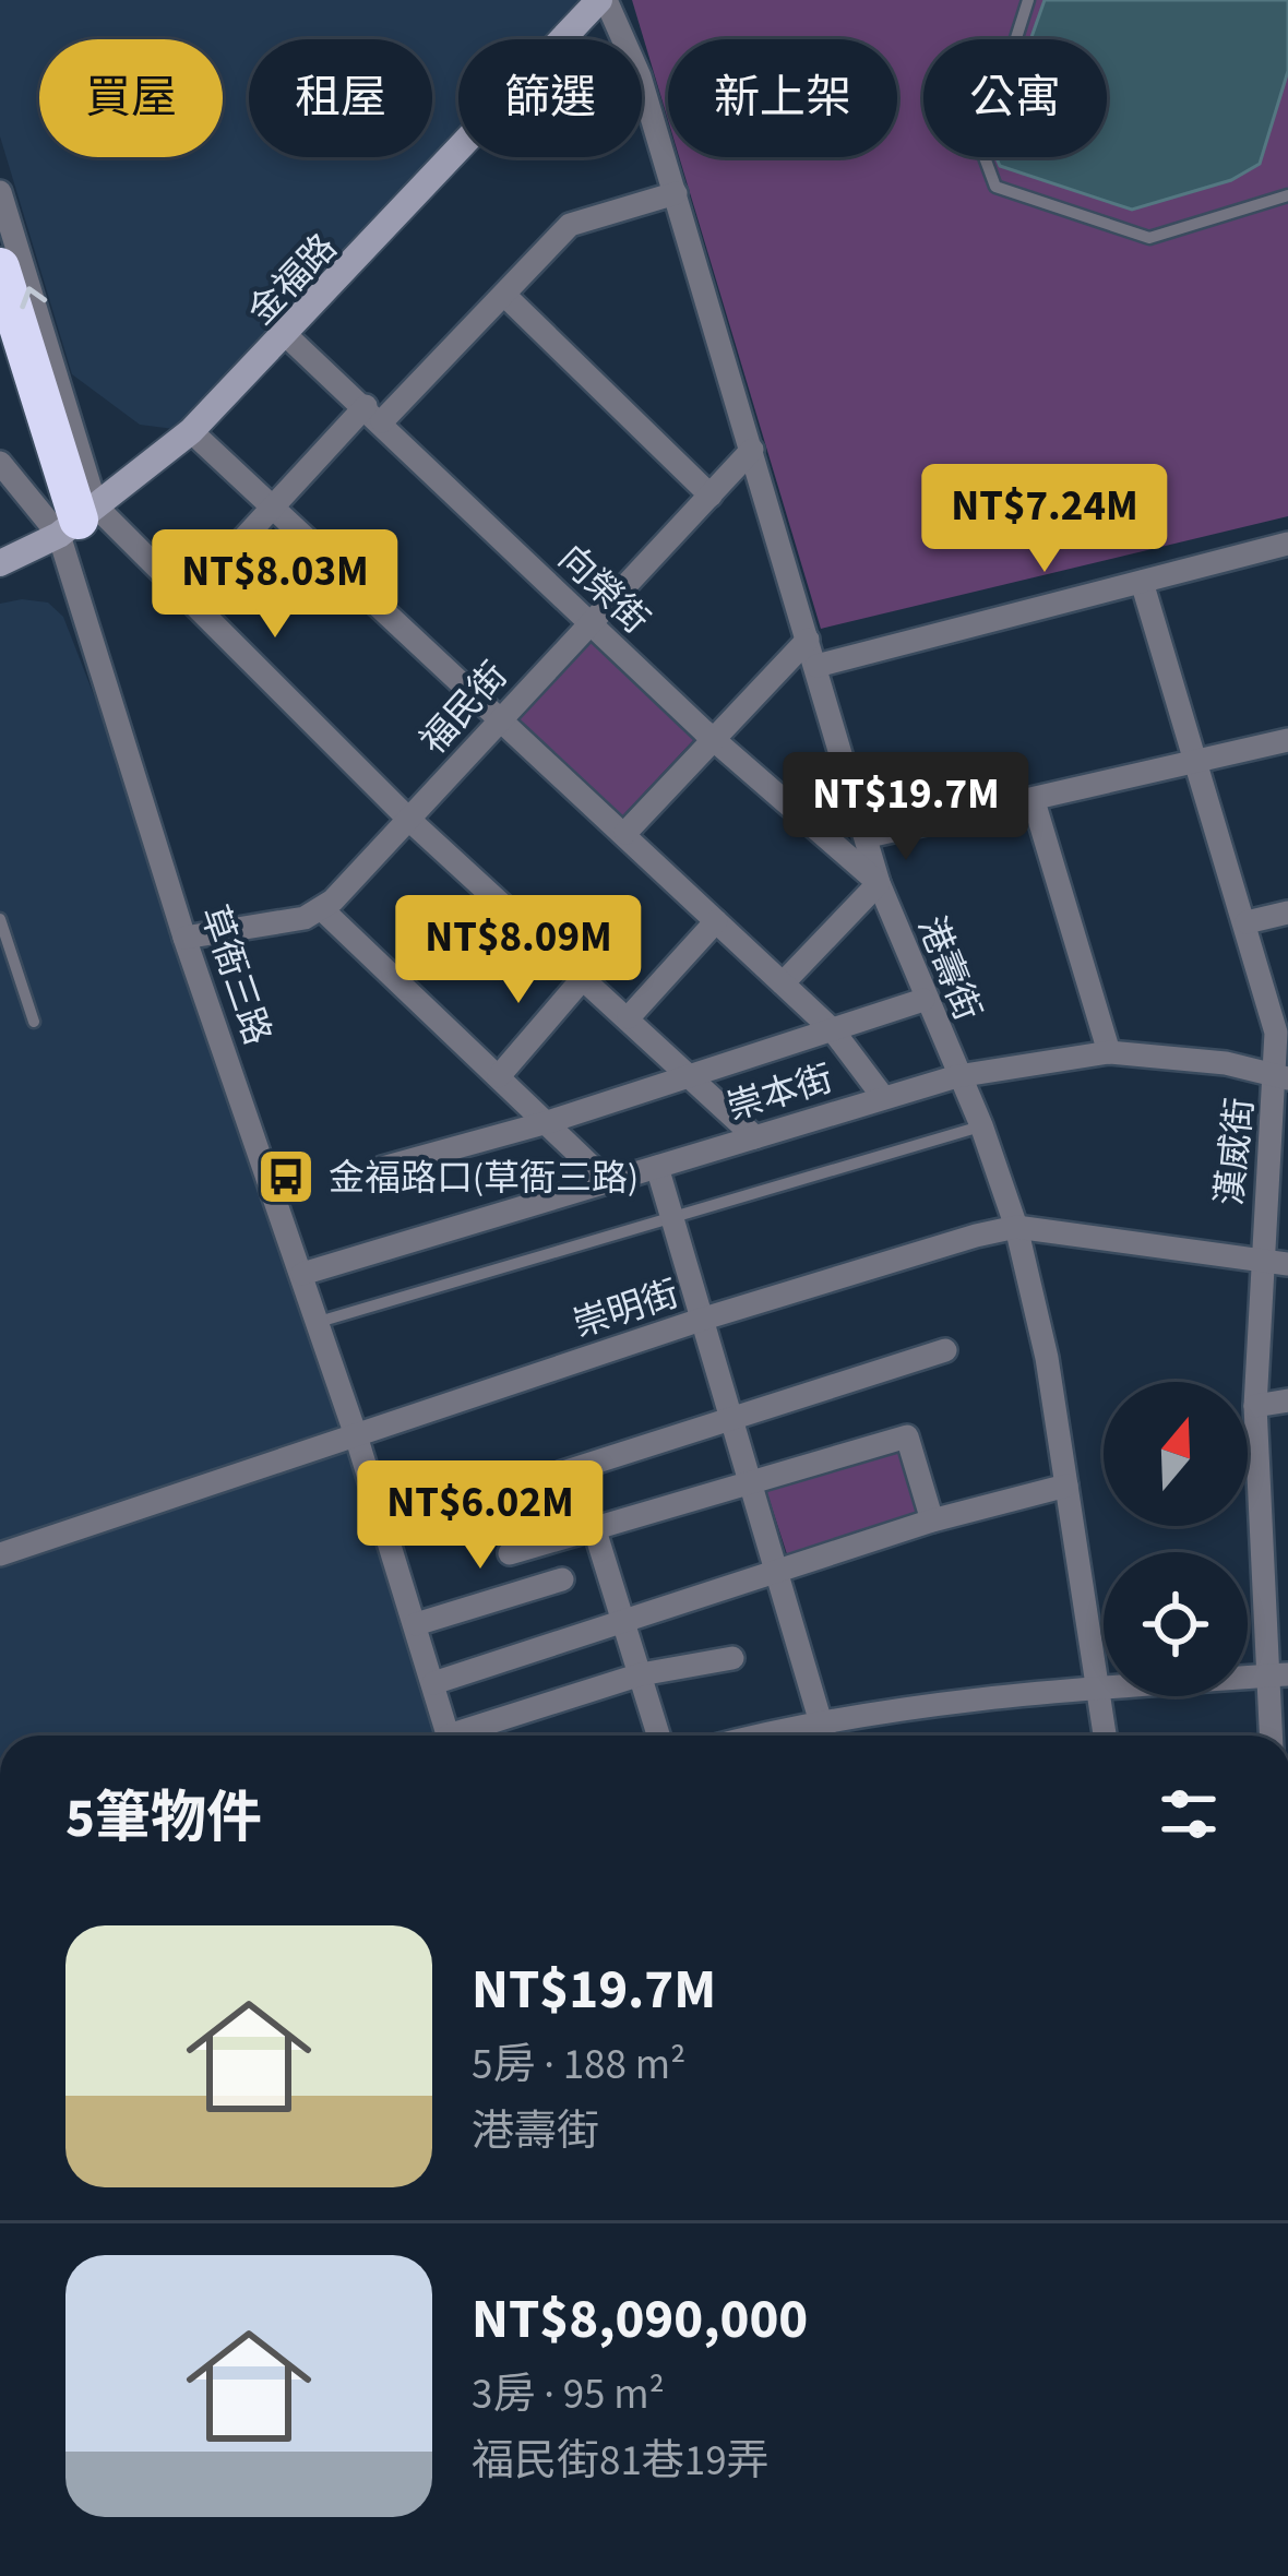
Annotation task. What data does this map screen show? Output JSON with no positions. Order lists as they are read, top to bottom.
{
  "streets": {
    "street": [
      "金福路",
      "向榮街",
      "福民街",
      "港壽街",
      "草衙三路",
      "崇本街",
      "漢威街",
      "崇明街"
    ]
  },
  "crossings": [
    ["金福路", "向榮街"],
    ["金福路", "港壽街"],
    ["金福路", "草衙三路"],
    ["向榮街", "福民街"],
    ["向榮街", "港壽街"],
    ["福民街", "港壽街"],
    ["港壽街", "崇本街"],
    ["港壽街", "崇明街"],
    ["草衙三路", "崇本街"],
    ["草衙三路", "崇明街"],
    ["崇本街", "漢威街"],
    ["漢威街", "崇明街"]
  ],
  "places": {
    "bus stop": ["金福路口(草衙三路)"]
  },
  "north": "top",
  "page": {
    "chip": [
      "買屋",
      "租屋",
      "篩選",
      "新上架",
      "公寓"
    ],
    "price": [
      "NT$7.24M",
      "NT$8.03M",
      "NT$19.7M",
      "NT$8.09M",
      "NT$6.02M"
    ],
    "heading": "5筆物件",
    "list": [
      {
        "name": "NT$19.7M",
        "note": "5房 · 188 m² · 港壽街"
      },
      {
        "name": "NT$8,090,000",
        "note": "3房 · 95 m² · 福民街81巷19弄"
      }
    ]
  }
}
